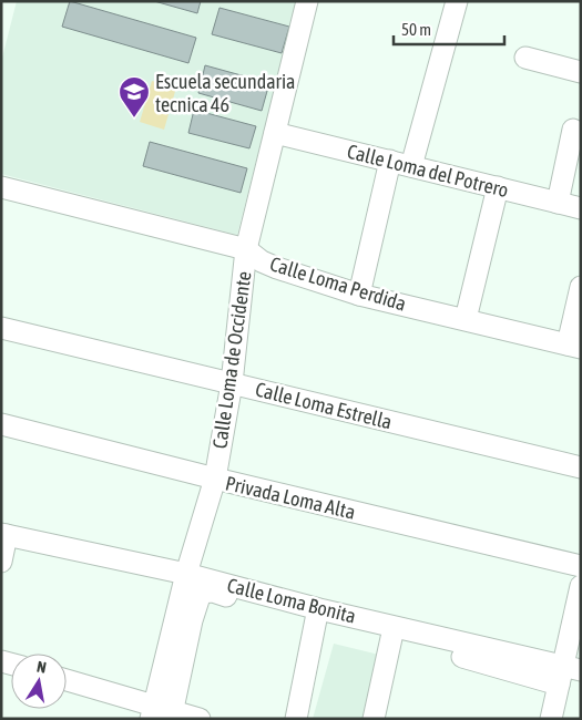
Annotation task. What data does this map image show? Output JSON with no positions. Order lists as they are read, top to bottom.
{
  "streets": {
    "street": [
      "Calle Loma del Potrero",
      "Calle Loma Perdida",
      "Calle Loma de Occidente",
      "Calle Loma Estrella",
      "Privada Loma Alta",
      "Calle Loma Bonita"
    ]
  },
  "crossings": [
    ["Calle Loma del Potrero", "Calle Loma de Occidente"],
    ["Calle Loma Perdida", "Calle Loma de Occidente"],
    ["Calle Loma de Occidente", "Calle Loma Estrella"],
    ["Calle Loma de Occidente", "Privada Loma Alta"],
    ["Calle Loma de Occidente", "Calle Loma Bonita"]
  ],
  "places": {
    "school or university": ["Escuela secundaria tecnica 46"]
  },
  "scale_bar": "50 m",
  "north": "top"
}
